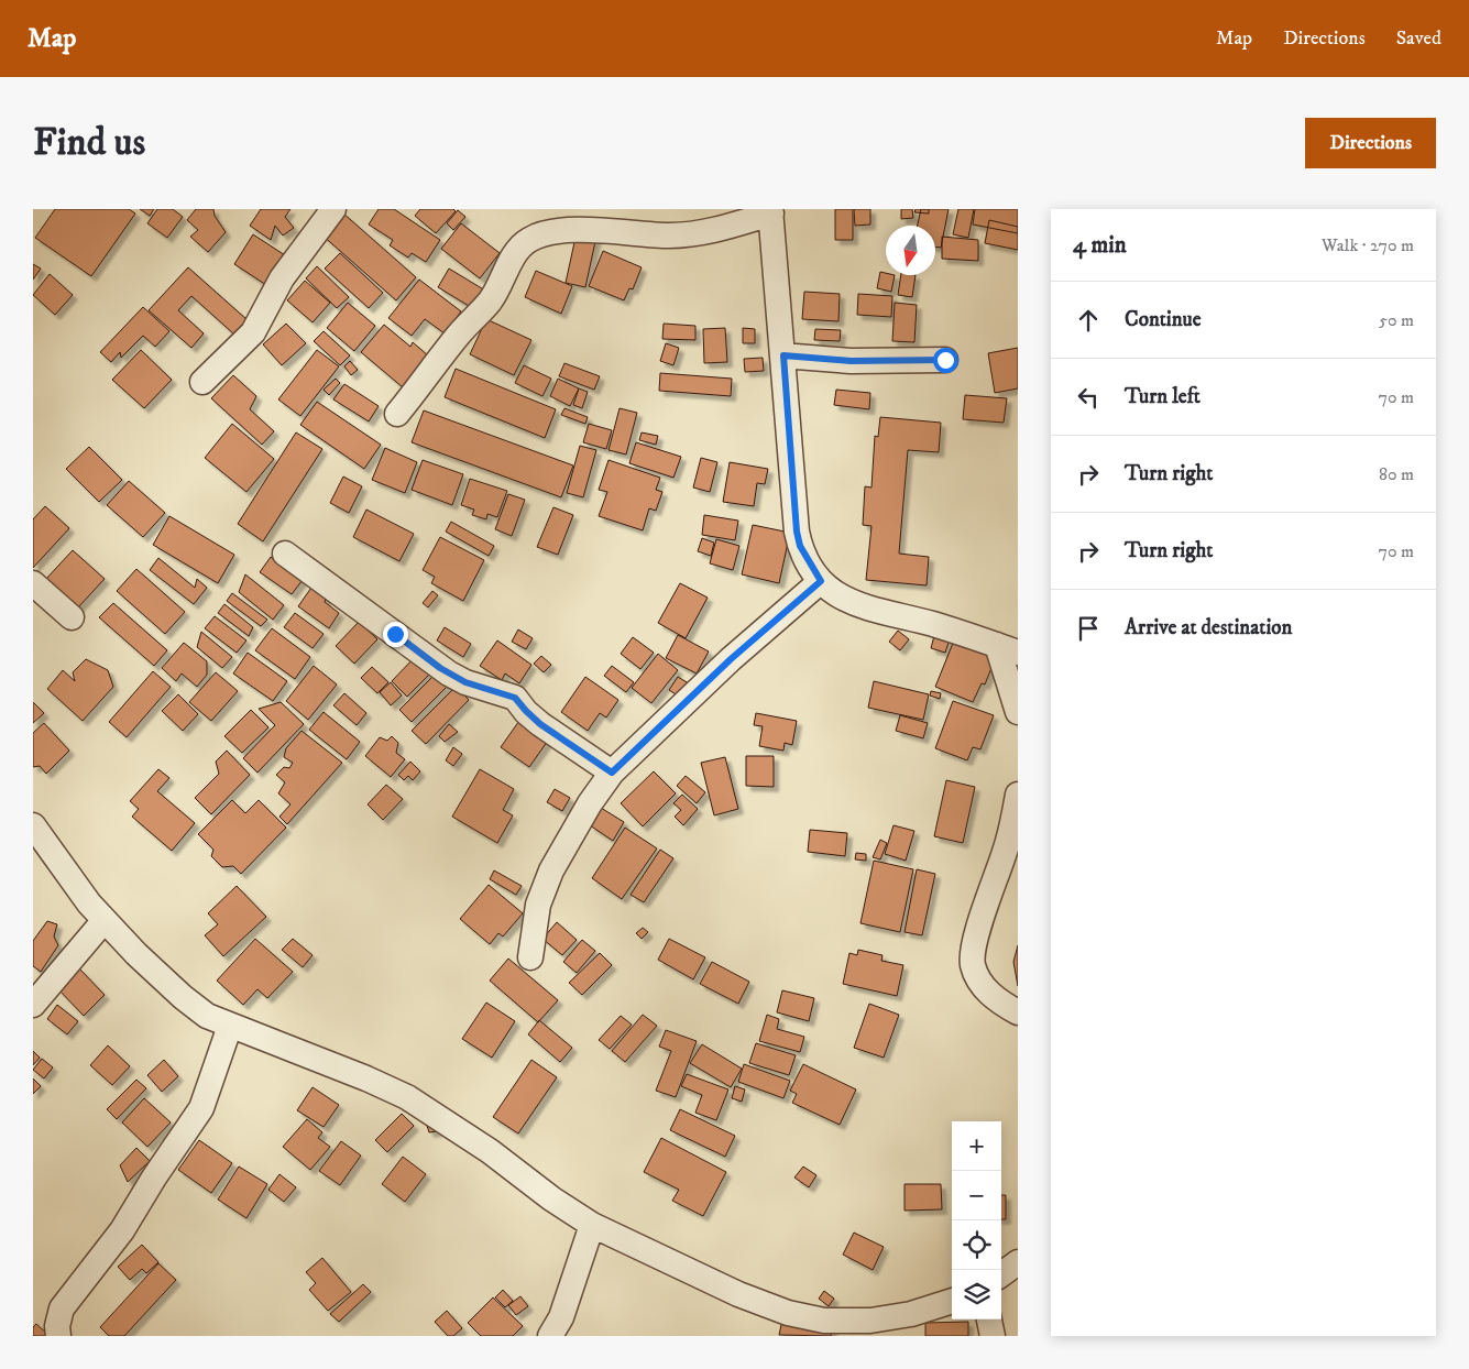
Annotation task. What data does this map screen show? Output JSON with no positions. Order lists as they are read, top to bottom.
{
  "north": "bottom",
  "page": {
    "header": "Map",
    "nav": ["Map", "Directions", "Saved"],
    "buttons": "Directions",
    "title": "Find us",
    "heading": ["4 min", "Walk · 270 m"],
    "list": [
      ["Continue", "50 m"],
      ["Turn left", "70 m"],
      ["Turn right", "80 m"],
      ["Turn right", "70 m"],
      "Arrive at destination"
    ],
    "map_buttons": ["+", "−"]
  }
}
